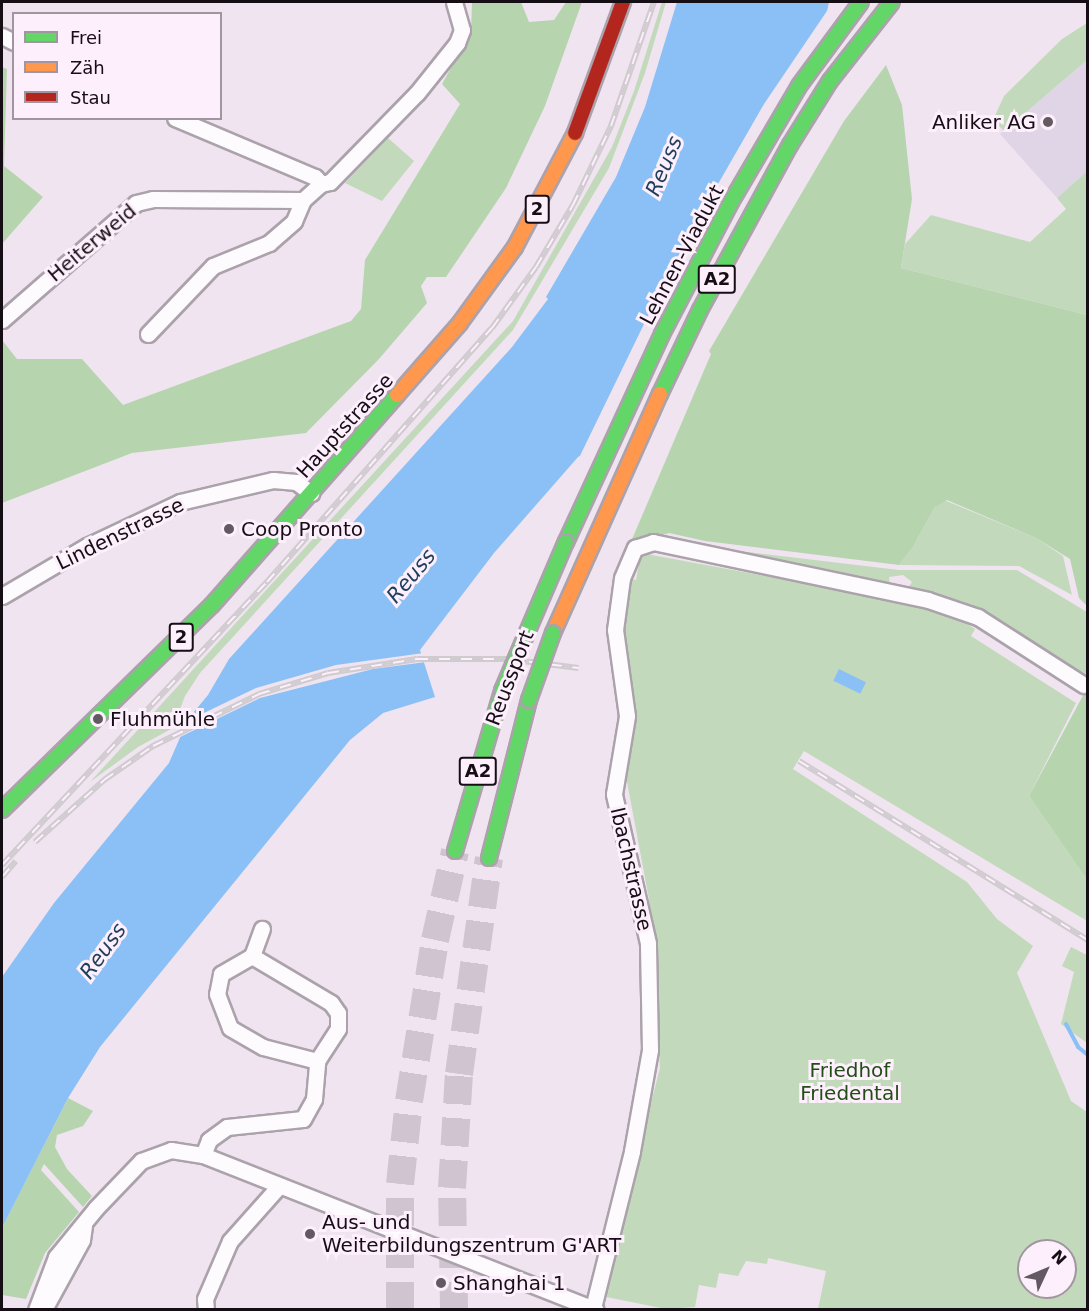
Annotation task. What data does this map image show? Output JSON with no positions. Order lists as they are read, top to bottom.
{
  "streets": {
    "main road": [
      "2",
      "Lehnen-Viadukt",
      "A2",
      "Hauptstrasse",
      "Reussport"
    ],
    "street": ["Heiterweid", "Lindenstrasse", "Ibachstrasse"]
  },
  "crossings": [
    ["Lehnen-Viadukt", "Reussport"],
    ["Hauptstrasse", "Lindenstrasse"]
  ],
  "water": ["Reuss"],
  "parks": ["Friedhof Friedental"],
  "places": [
    "Anliker AG",
    "Coop Pronto",
    "Fluhmühle",
    "Aus- und Weiterbildungszentrum G'ART",
    "Shanghai 1"
  ],
  "legend": ["Frei", "Zäh", "Stau"],
  "north": "top right"
}
